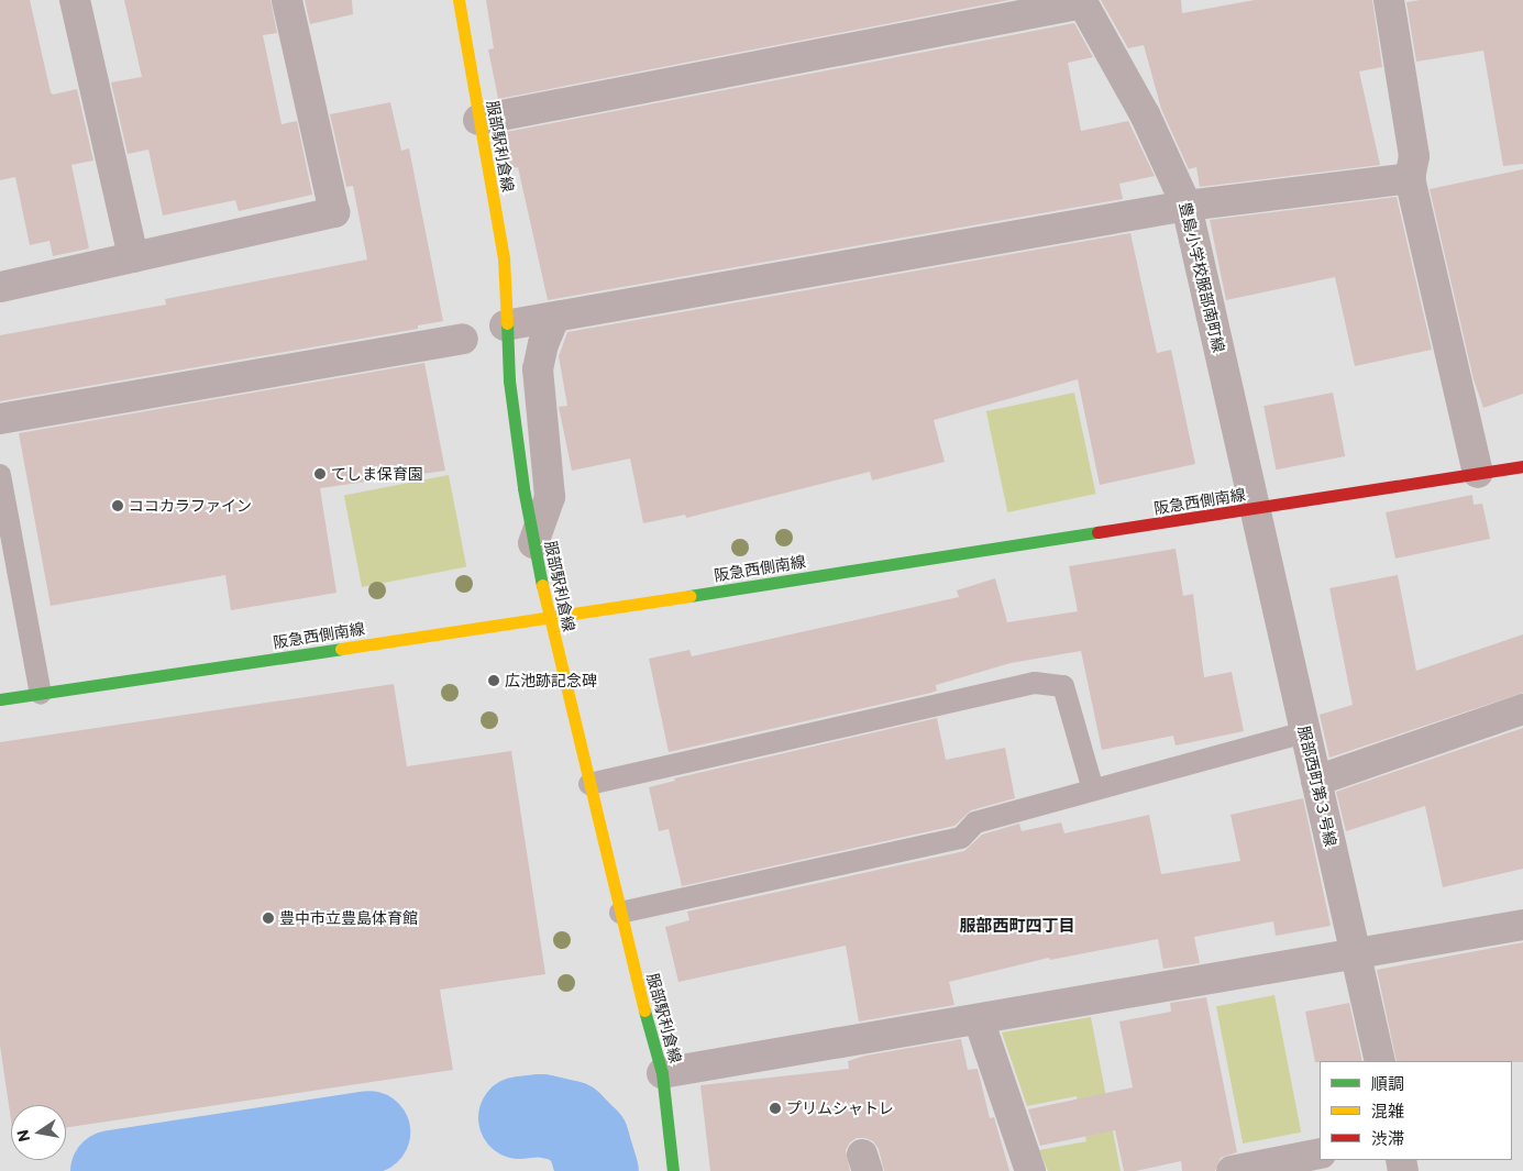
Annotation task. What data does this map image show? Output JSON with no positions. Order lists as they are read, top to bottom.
{
  "streets": {
    "street": [
      "服部駅利倉線",
      "豊島小学校服部南町線",
      "阪急西側南線",
      "服部西町第３号線"
    ]
  },
  "crossings": [
    ["服部駅利倉線", "阪急西側南線"],
    ["豊島小学校服部南町線", "阪急西側南線"],
    ["豊島小学校服部南町線", "服部西町第３号線"],
    ["阪急西側南線", "服部西町第３号線"]
  ],
  "districts": ["服部西町四丁目"],
  "places": [
    "てしま保育園",
    "ココカラファイン",
    "広池跡記念碑",
    "豊中市立豊島体育館",
    "プリムシャトレ"
  ],
  "legend": ["順調", "混雑", "渋滞"],
  "north": "left"
}
